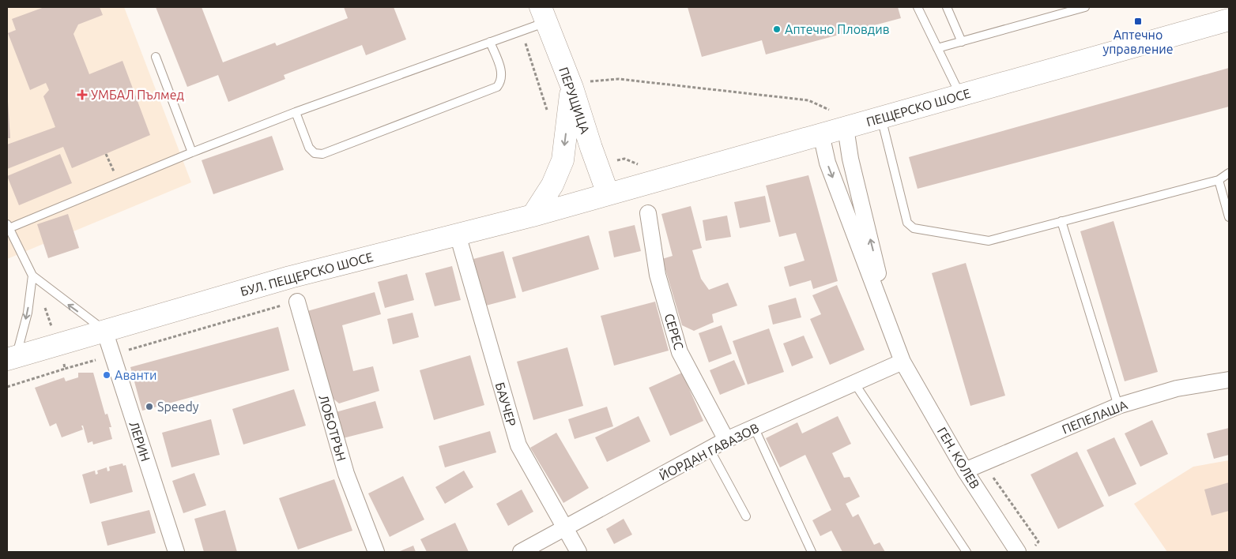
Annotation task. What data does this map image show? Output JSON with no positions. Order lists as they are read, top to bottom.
{
  "streets": {
    "main road": ["ПЕРУЩИЦА", "ПЕЩЕРСКО ШОСЕ", "БУЛ. ПЕЩЕРСКО ШОСЕ"],
    "street": [
      "СЕРЕС",
      "БАУЧЕР",
      "ПЕПЕЛАША",
      "ЛОБОТРЪН",
      "ЛЕРИН",
      "ЙОРДАН ГАВАЗОВ",
      "ГЕН. КОЛЕВ"
    ]
  },
  "crossings": [
    ["ПЕРУЩИЦА", "ПЕЩЕРСКО ШОСЕ"],
    ["ПЕРУЩИЦА", "БУЛ. ПЕЩЕРСКО ШОСЕ"],
    ["ПЕЩЕРСКО ШОСЕ", "БУЛ. ПЕЩЕРСКО ШОСЕ"],
    ["БУЛ. ПЕЩЕРСКО ШОСЕ", "ЛЕРИН"],
    ["СЕРЕС", "ЙОРДАН ГАВАЗОВ"],
    ["БАУЧЕР", "ЙОРДАН ГАВАЗОВ"],
    ["ПЕПЕЛАША", "ГЕН. КОЛЕВ"],
    ["ЙОРДАН ГАВАЗОВ", "ГЕН. КОЛЕВ"]
  ],
  "places": {
    "transit": ["Аптечно управление"],
    "other": ["Аптечно Пловдив", "Аванти", "Speedy"],
    "health": ["УМБАЛ Пълмед"]
  }
}
